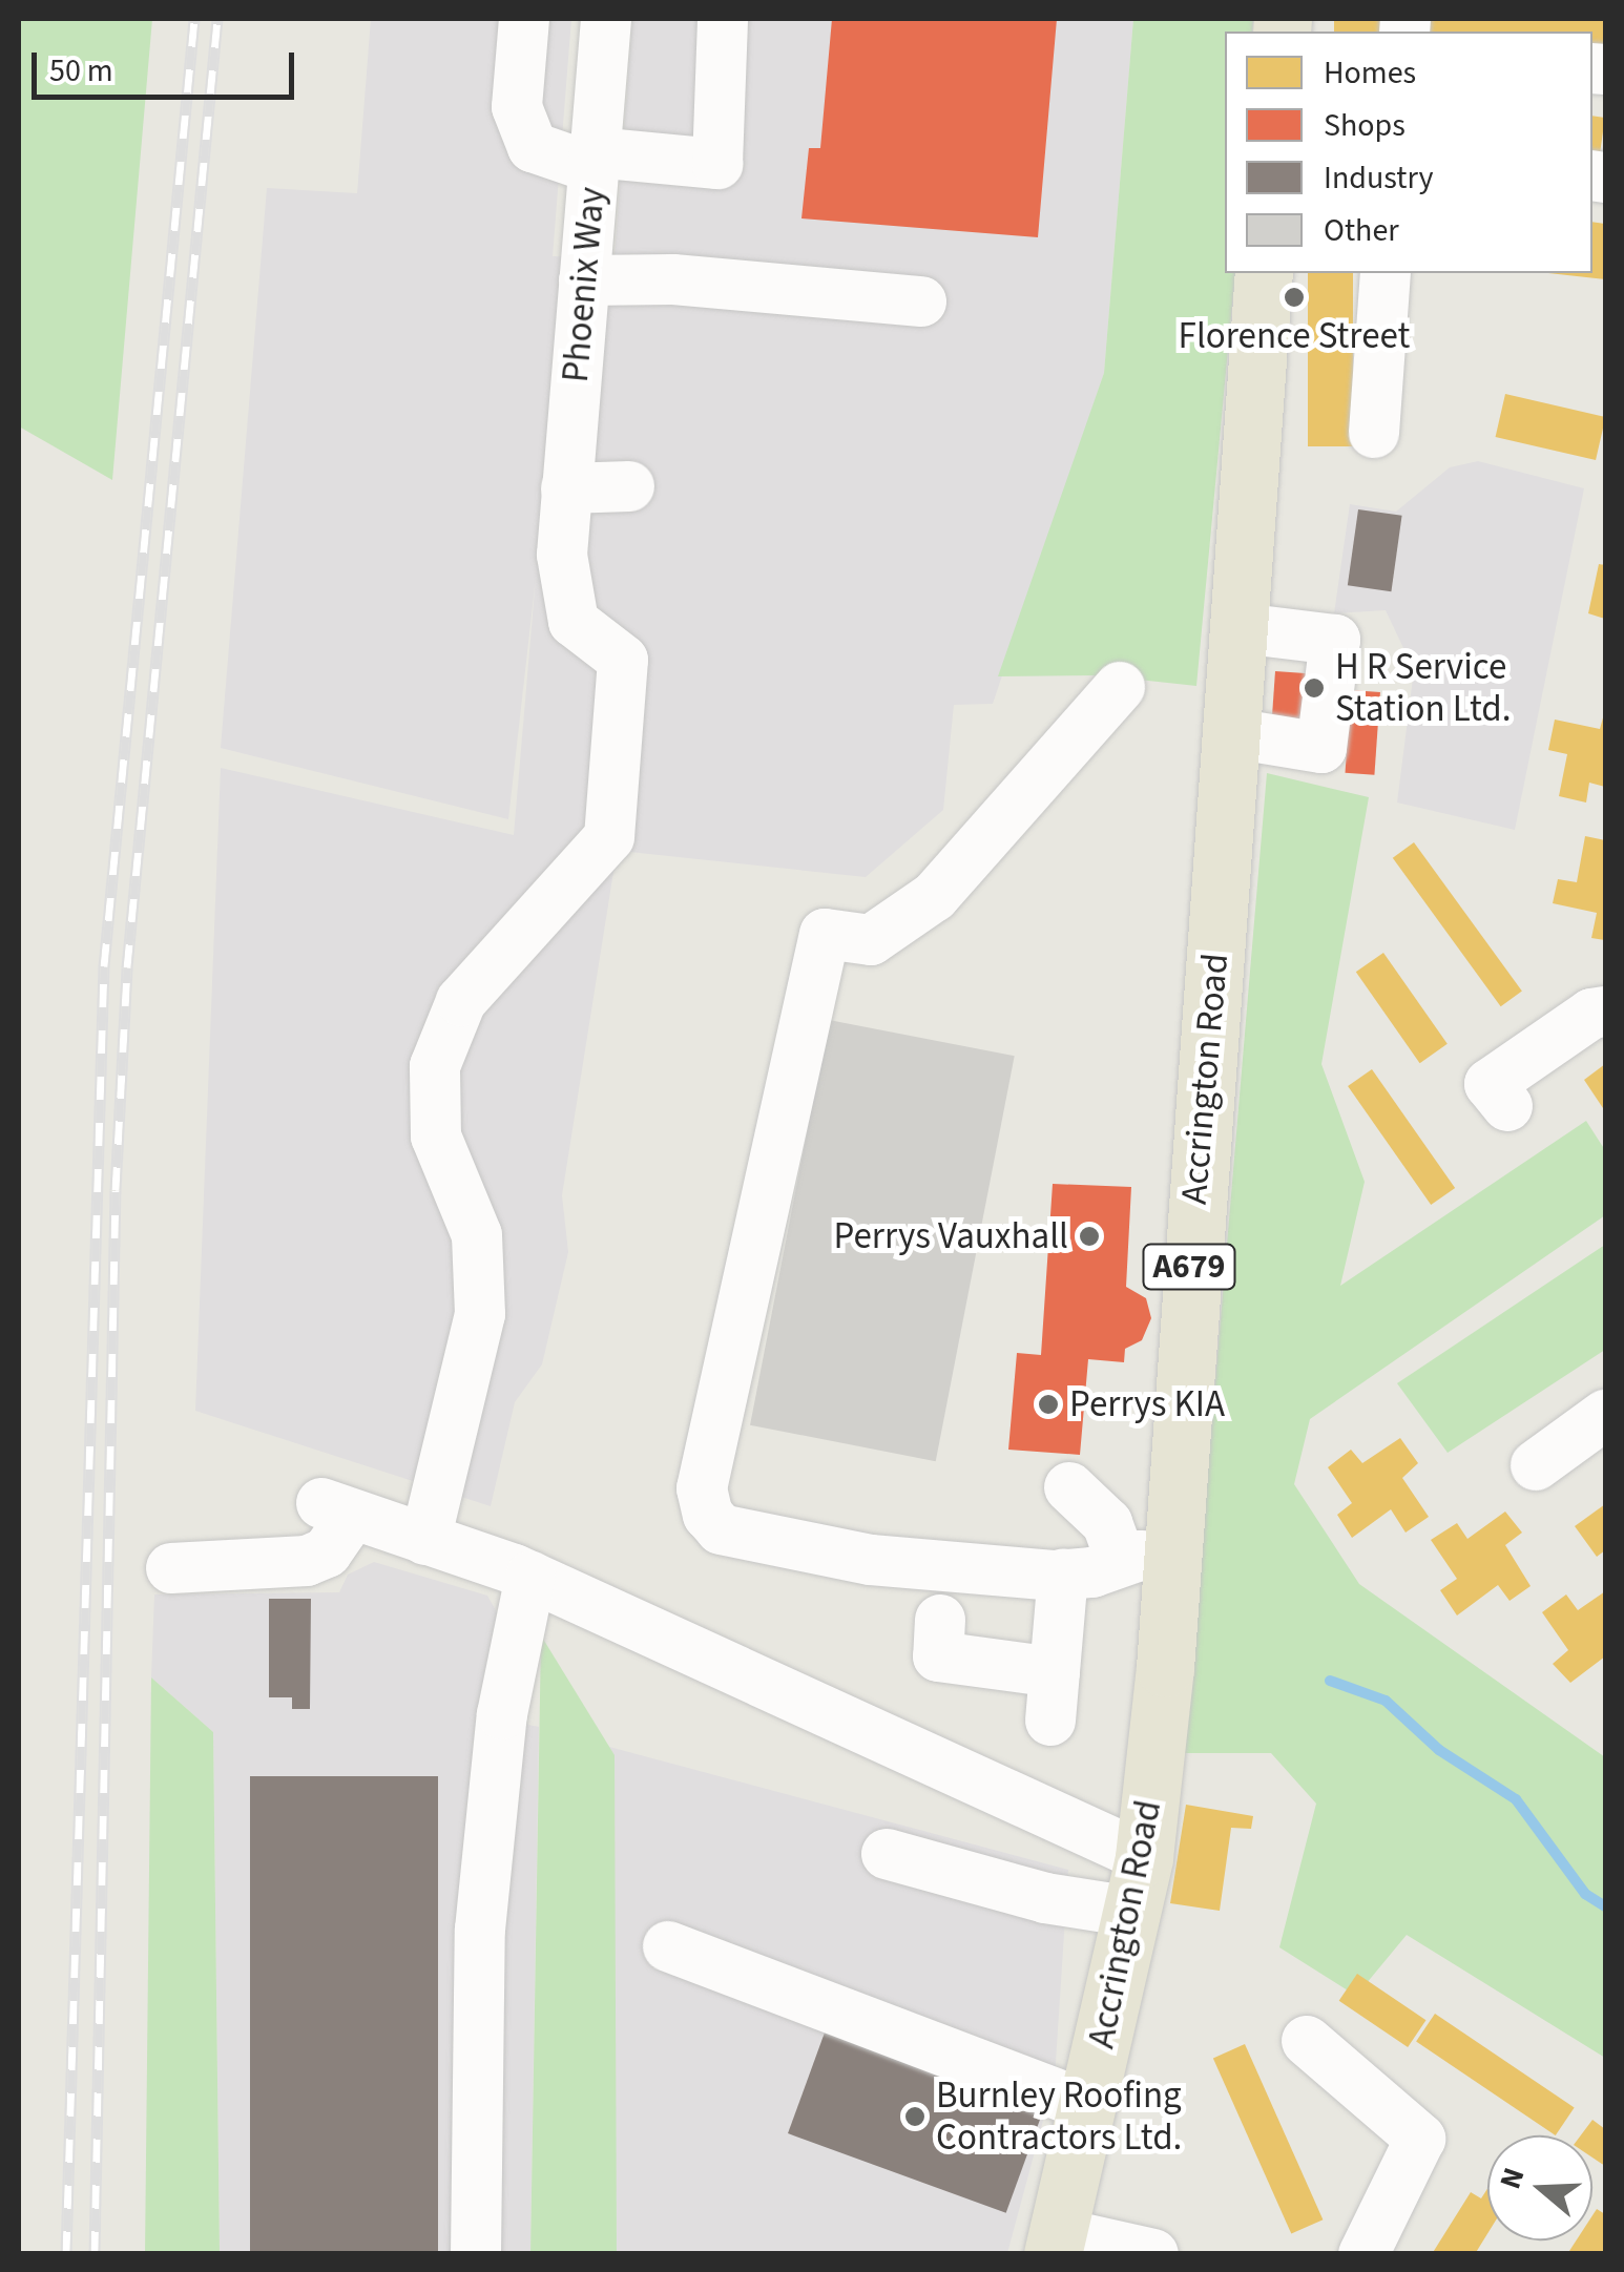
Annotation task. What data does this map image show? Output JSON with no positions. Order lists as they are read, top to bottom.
{
  "streets": {
    "main road": ["Accrington Road", "A679"],
    "street": ["Phoenix Way"]
  },
  "places": [
    "Florence Street",
    "H R Service Station Ltd.",
    "Perrys Vauxhall",
    "Perrys KIA",
    "Burnley Roofing Contractors Ltd."
  ],
  "legend": [
    "Homes",
    "Shops",
    "Industry",
    "Other"
  ],
  "scale_bar": "50 m",
  "north": "left"
}
